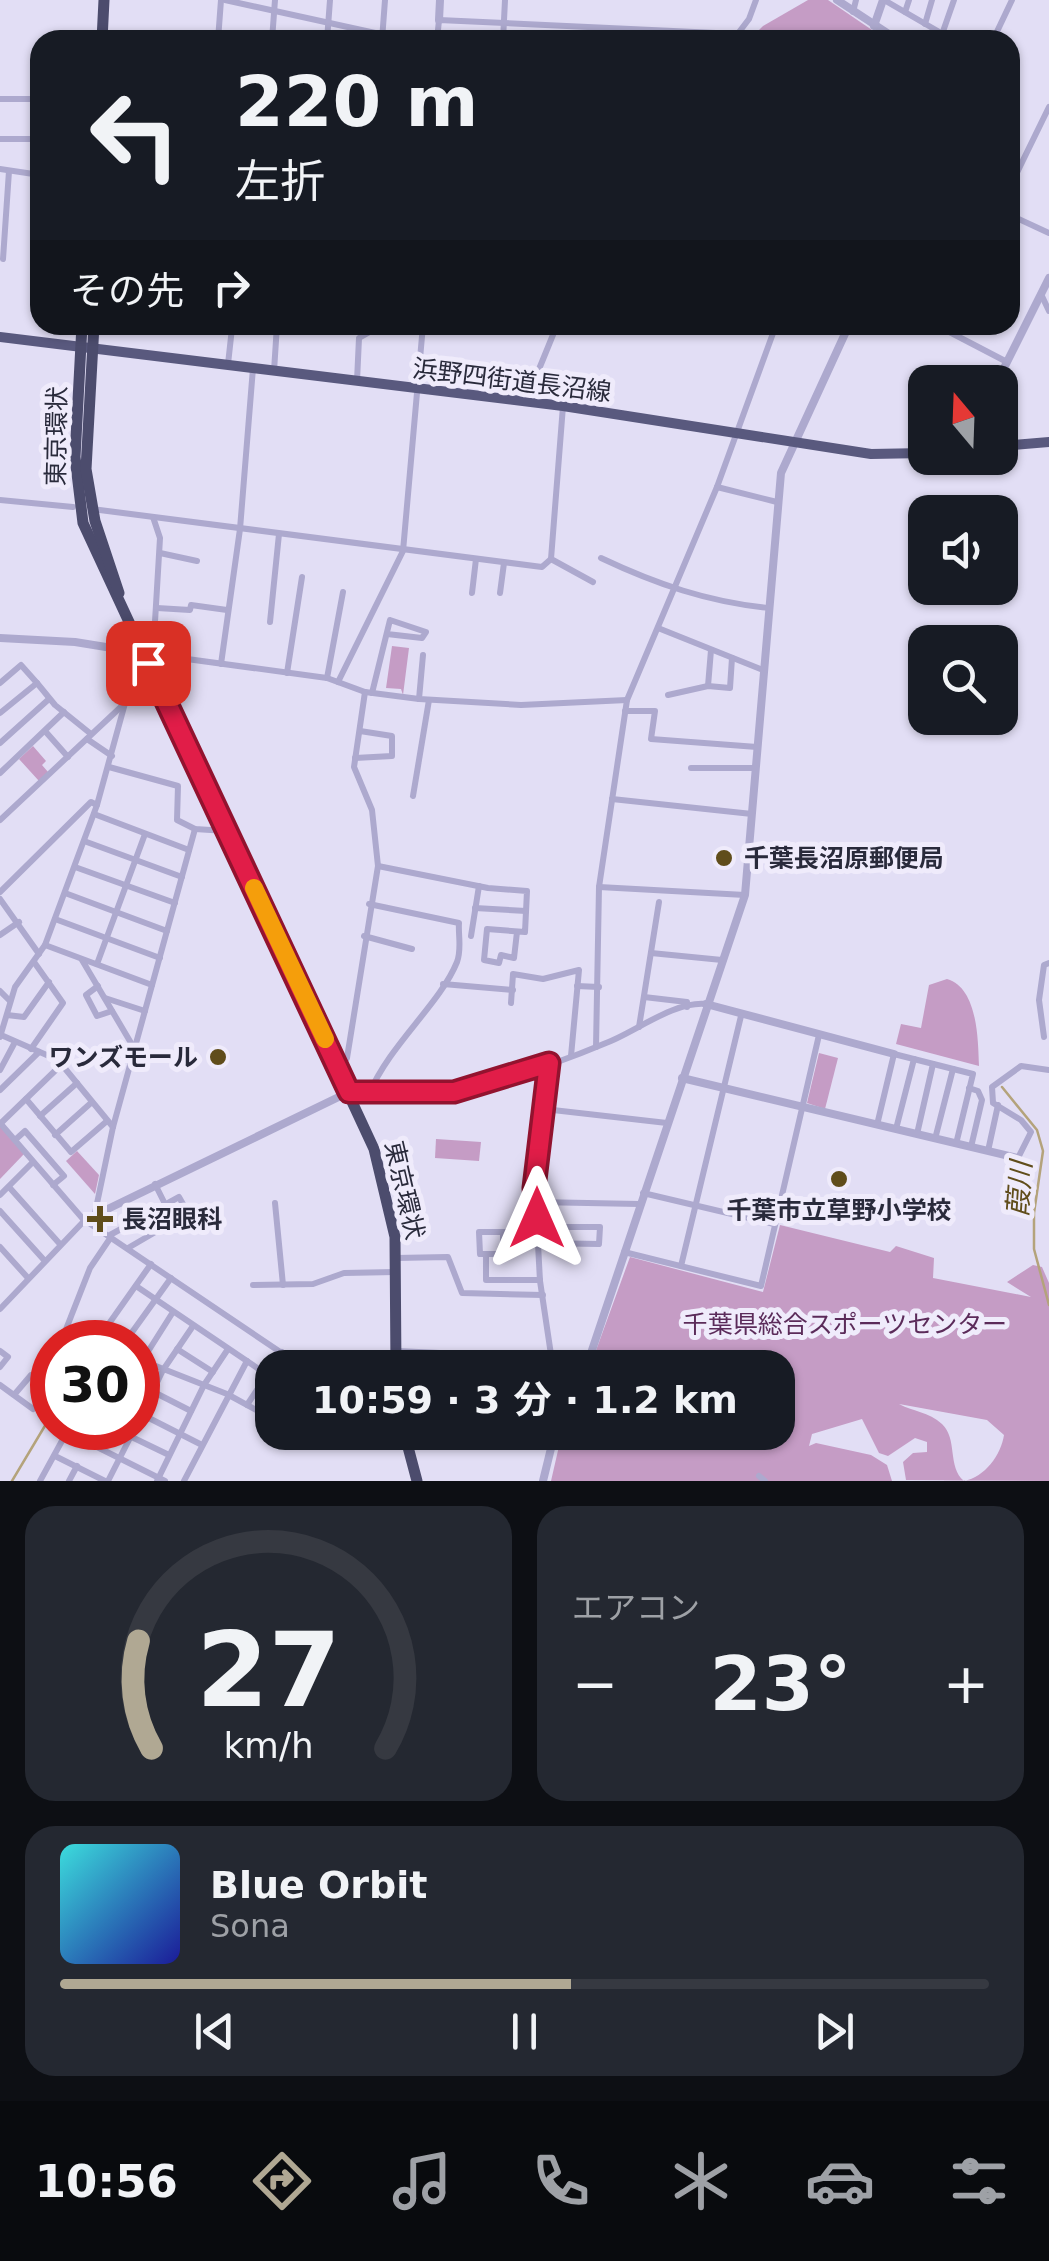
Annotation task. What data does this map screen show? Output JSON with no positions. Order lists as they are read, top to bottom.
{
  "streets": {
    "highway": ["東京環状"],
    "main road": ["浜野四街道長沼線"]
  },
  "water": ["葭川"],
  "parks": ["千葉県総合スポーツセンター"],
  "places": {
    "other": ["千葉長沼原郵便局", "ワンズモール", "千葉市立草野小学校"],
    "health": ["長沼眼科"]
  },
  "north": "top",
  "page": {
    "turn": ["220 m", "左折"],
    "then": "その先",
    "limit": "30",
    "trip": "10:59 · 3 分 · 1.2 km",
    "tile": "エアコン",
    "heat": ["−", "23°", "+"],
    "song": ["Blue Orbit", "Sona"],
    "tabs": "10:56",
    "gauge": ["27", "km/h"]
  }
}
